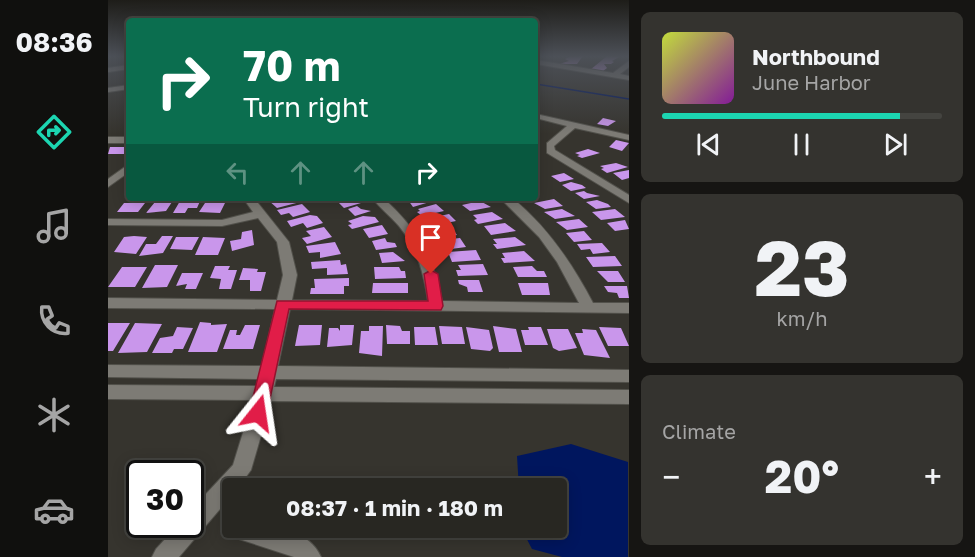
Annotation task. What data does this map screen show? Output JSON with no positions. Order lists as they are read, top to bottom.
{
  "page": {
    "tabs": "08:36",
    "turn": ["70 m", "Turn right"],
    "song": ["Northbound", "June Harbor"],
    "tile": [
      ["23", "km/h"],
      "Climate"
    ],
    "heat": ["−", "20°", "+"],
    "limit": "30",
    "trip": "08:37 · 1 min · 180 m"
  }
}
